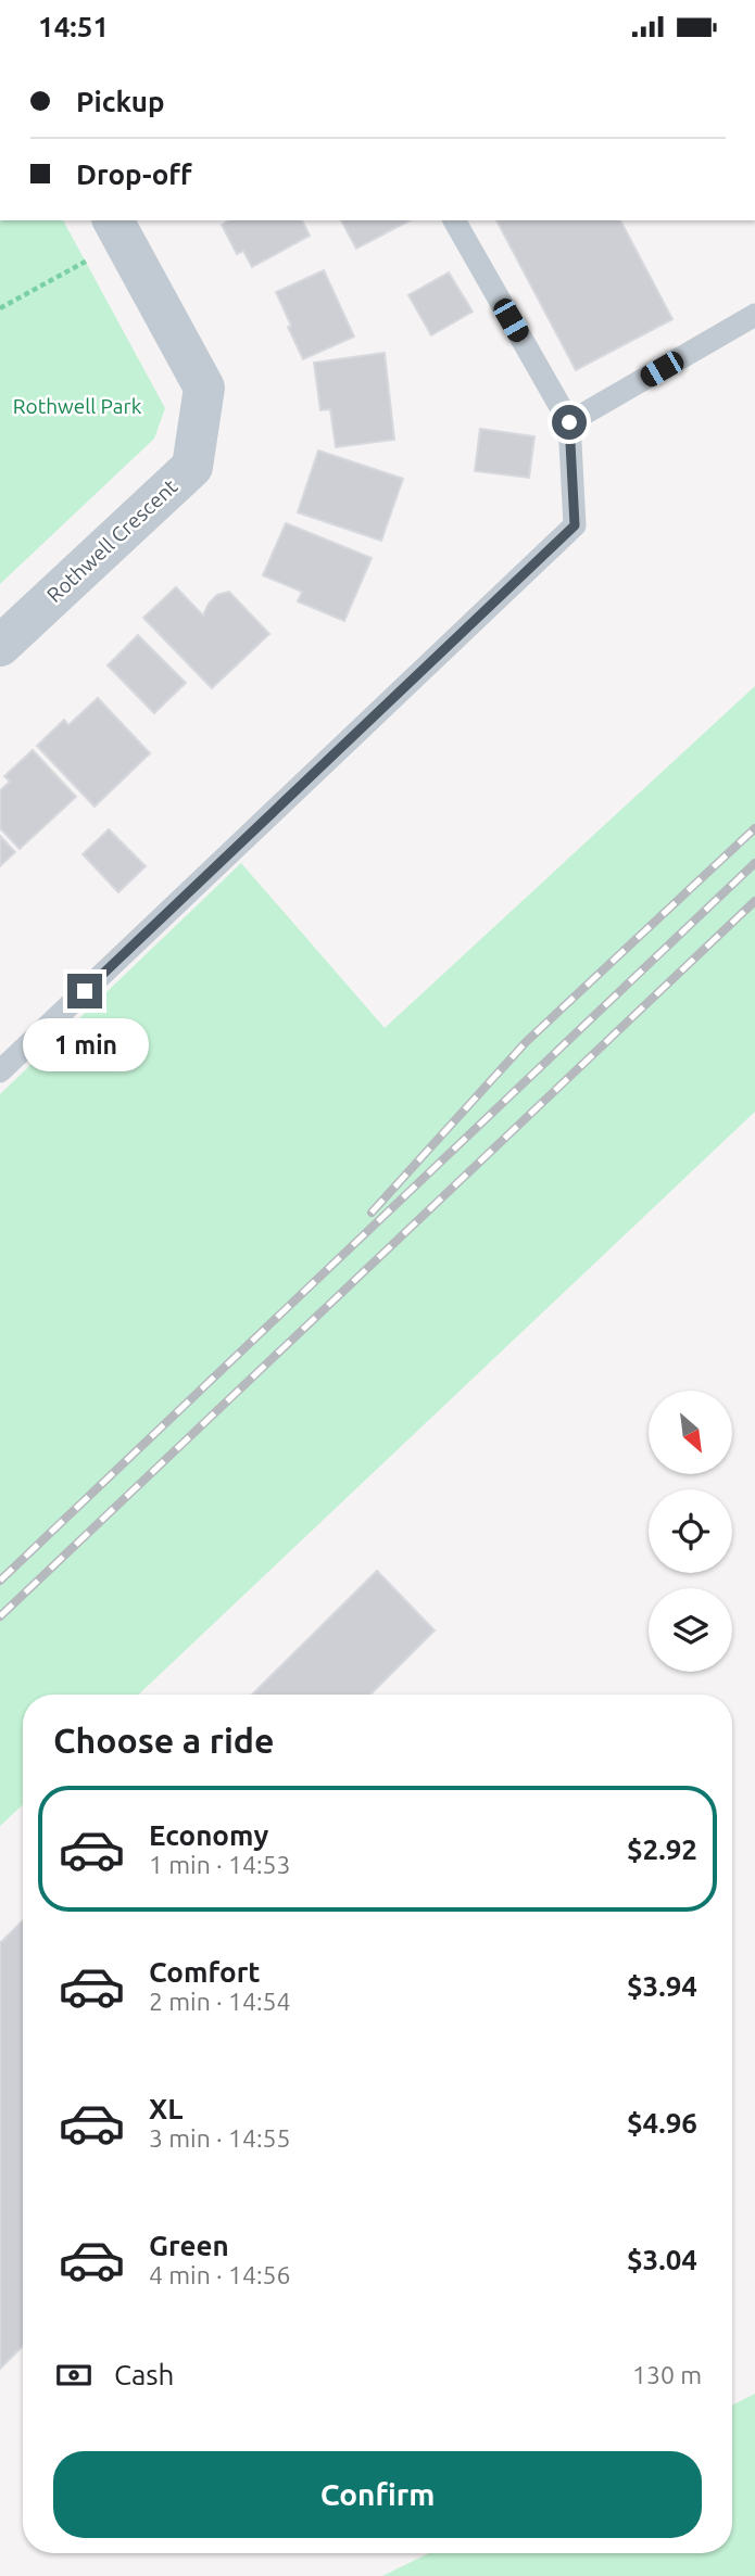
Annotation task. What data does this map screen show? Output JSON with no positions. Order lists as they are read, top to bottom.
{
  "streets": {
    "street": ["Rothwell Crescent"]
  },
  "parks": ["Rothwell Park"],
  "north": "bottom right",
  "page": {
    "status": "14:51",
    "banner": ["Pickup", "Drop-off"],
    "bubble": "1 min",
    "heading": "Choose a ride",
    "list": [
      {
        "name": "Economy",
        "note": "1 min · 14:53",
        "value": "$2.92"
      },
      {
        "name": "Comfort",
        "note": "2 min · 14:54",
        "value": "$3.94"
      },
      {
        "name": "XL",
        "note": "3 min · 14:55",
        "value": "$4.96"
      },
      {
        "name": "Green",
        "note": "4 min · 14:56",
        "value": "$3.04"
      }
    ],
    "pay": ["Cash", "130 m"],
    "buttons": "Confirm"
  }
}
